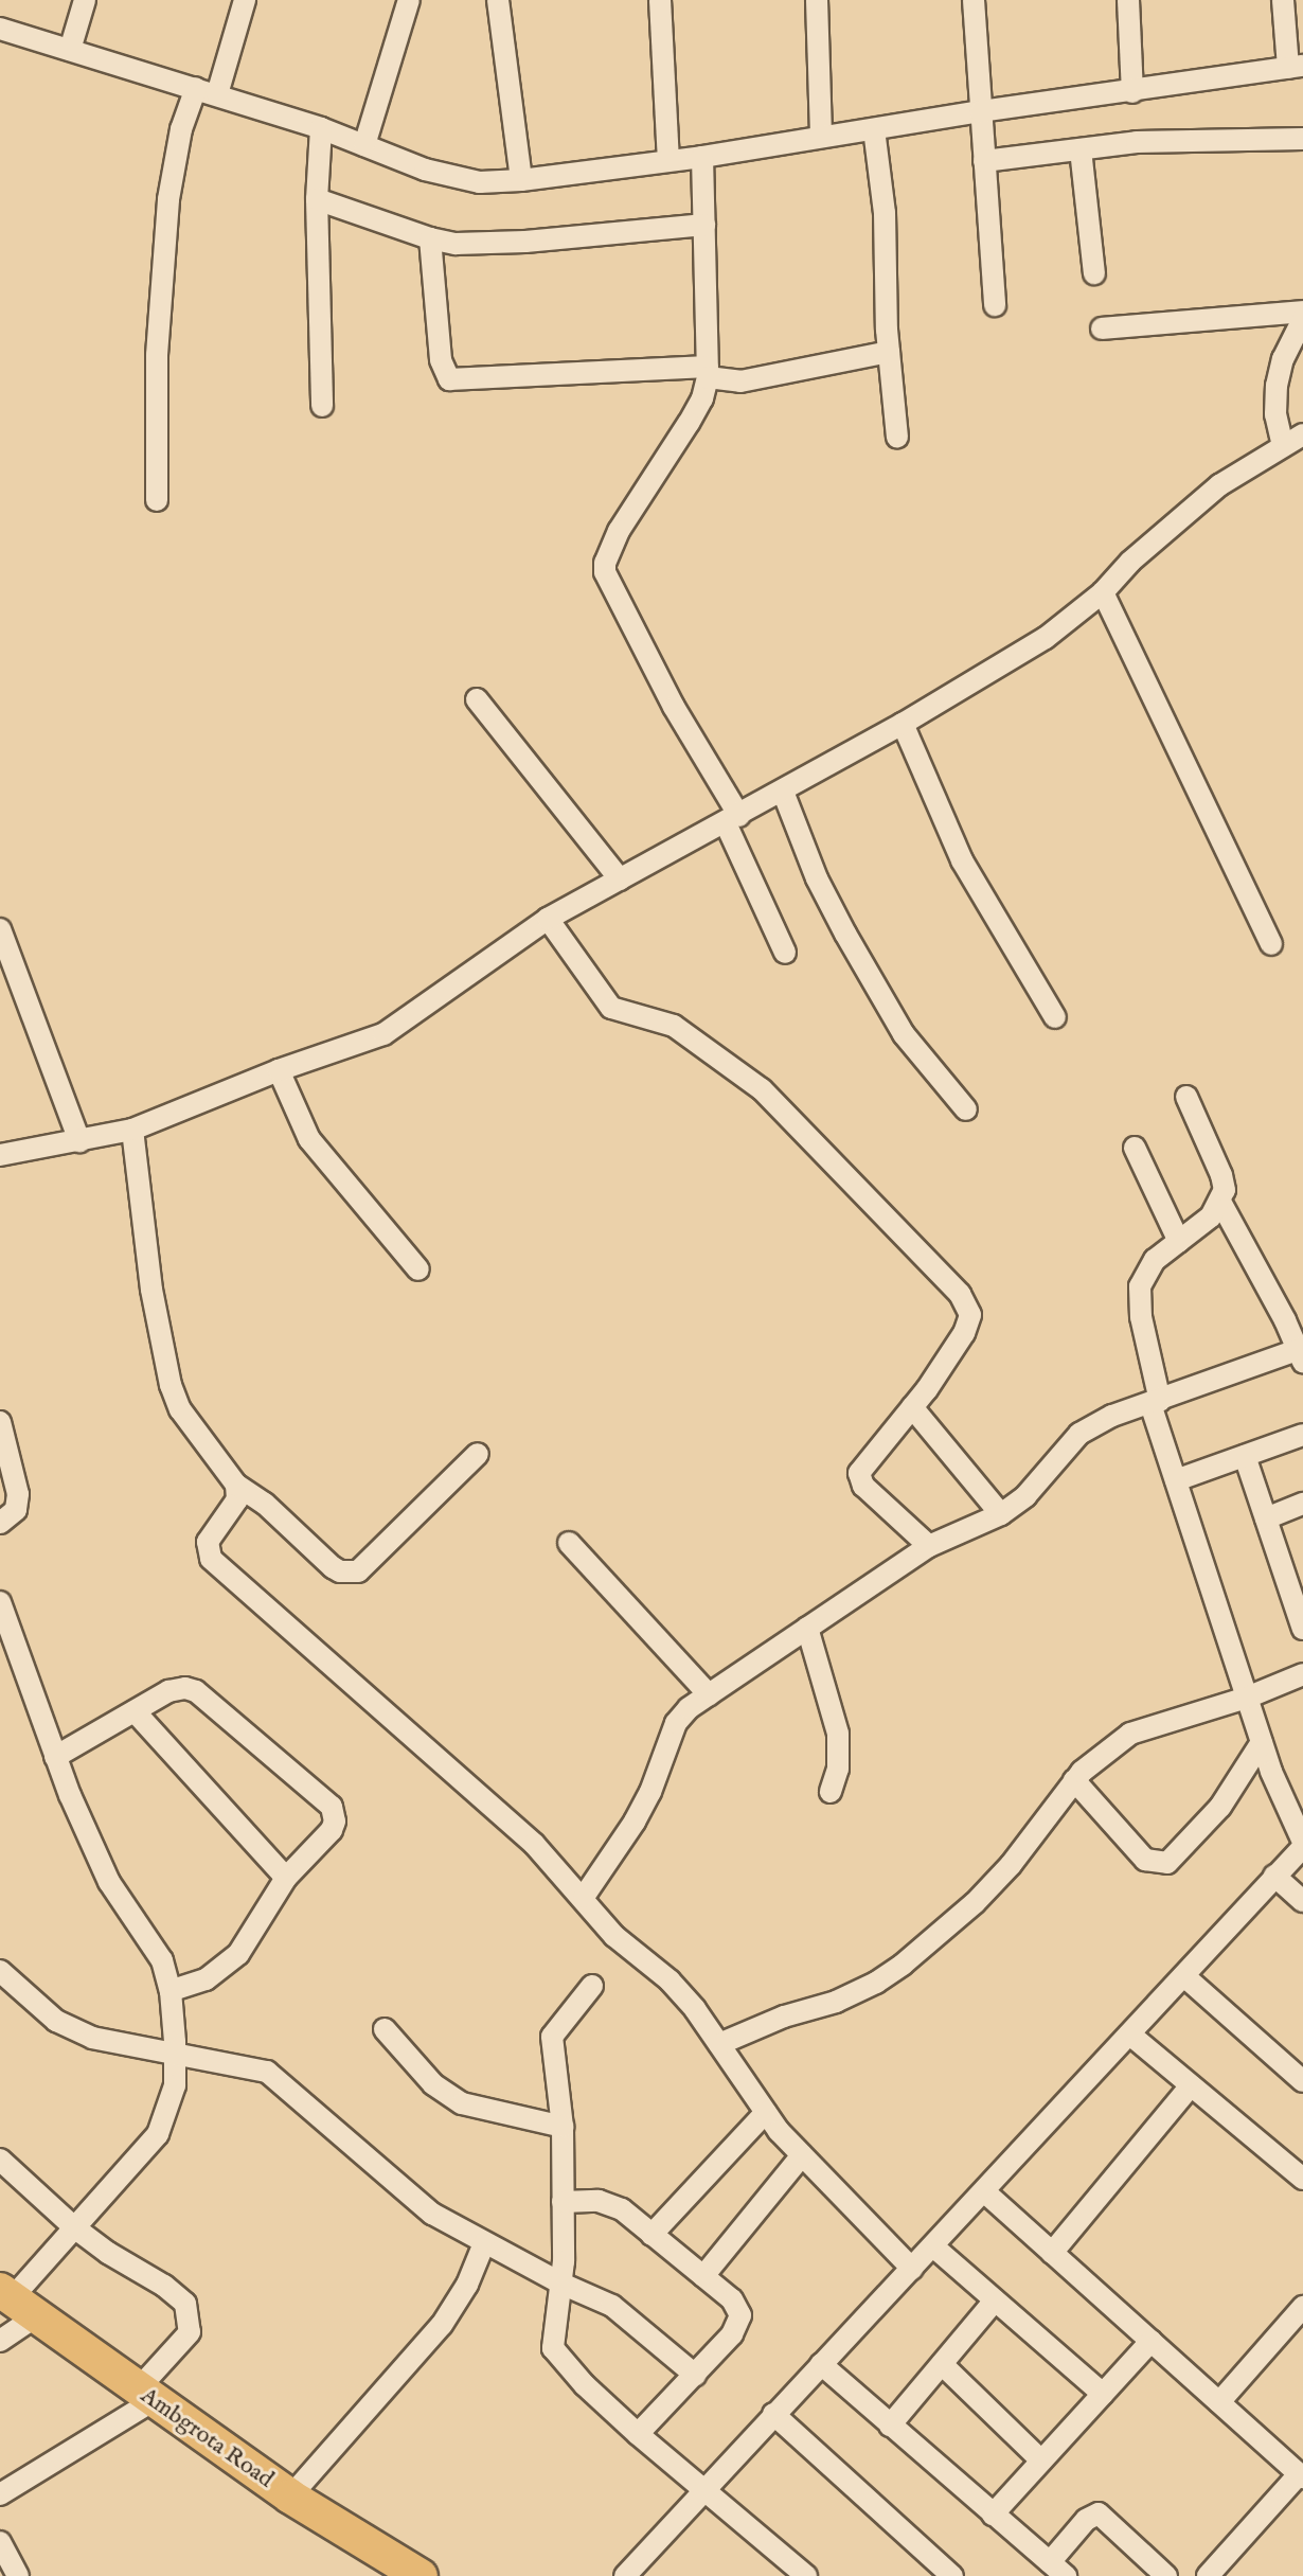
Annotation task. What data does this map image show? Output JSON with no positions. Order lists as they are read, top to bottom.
{
  "streets": {
    "main road": ["Ambgrota Road"]
  }
}
